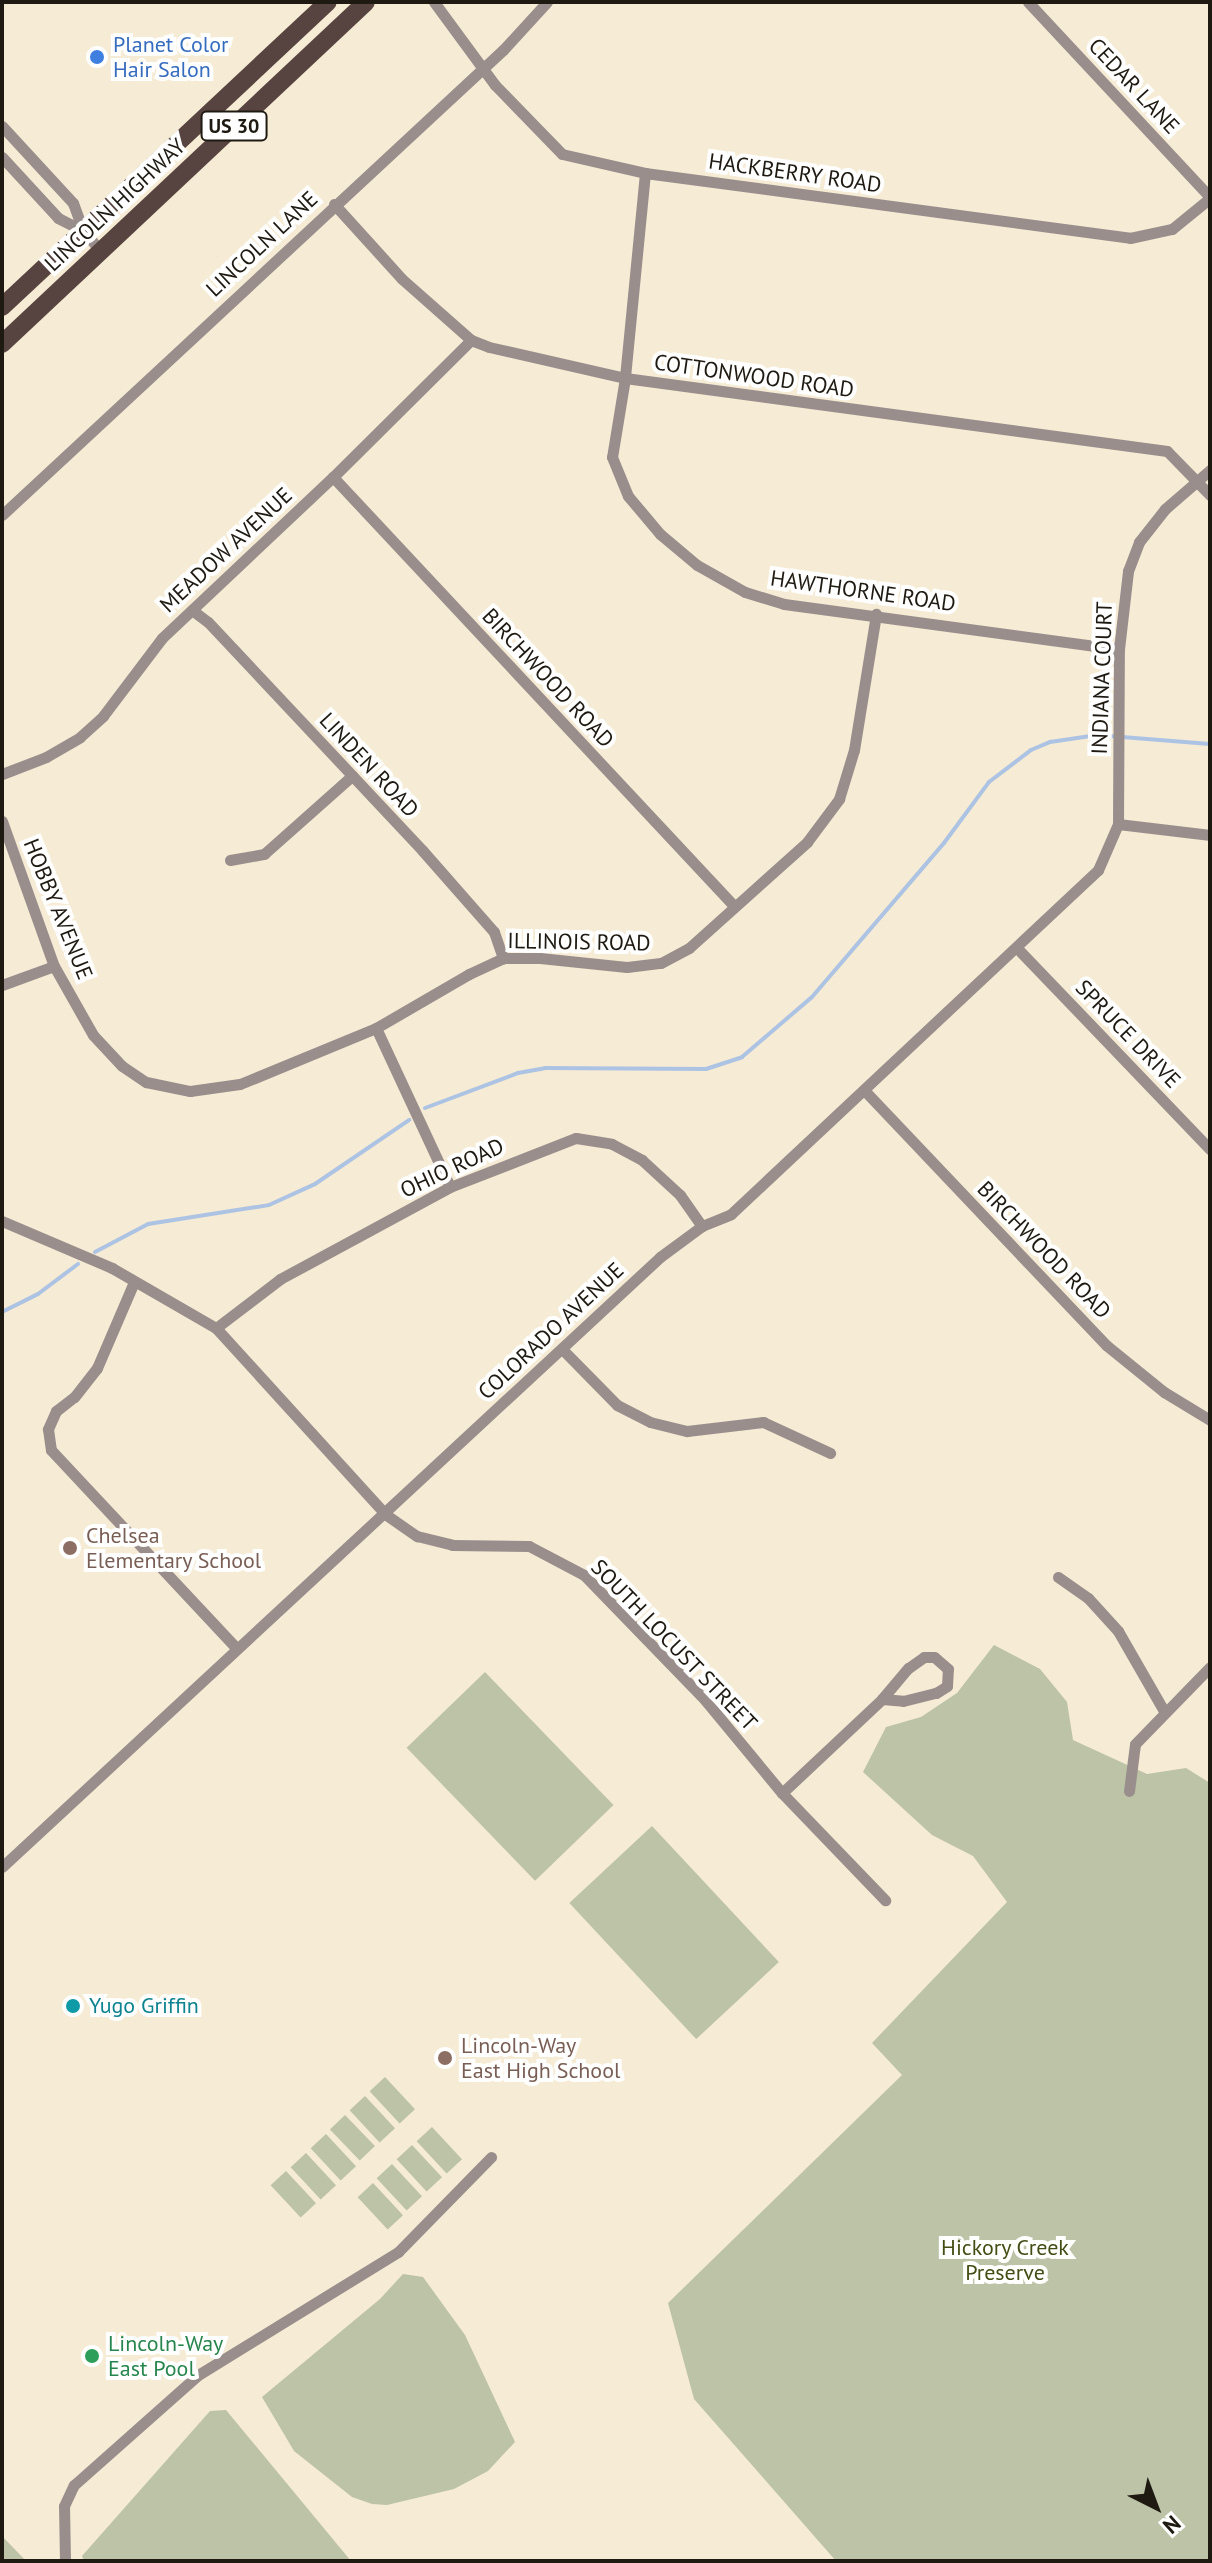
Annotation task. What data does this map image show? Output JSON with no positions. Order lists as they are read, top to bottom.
{
  "streets": {
    "main road": ["US 30", "LINCOLN HIGHWAY"],
    "street": [
      "CEDAR LANE",
      "HACKBERRY ROAD",
      "LINCOLN LANE",
      "COTTONWOOD ROAD",
      "MEADOW AVENUE",
      "HAWTHORNE ROAD",
      "BIRCHWOOD ROAD",
      "INDIANA COURT",
      "LINDEN ROAD",
      "HOBBY AVENUE",
      "ILLINOIS ROAD",
      "SPRUCE DRIVE",
      "OHIO ROAD",
      "COLORADO AVENUE",
      "SOUTH LOCUST STREET"
    ]
  },
  "crossings": [
    ["CEDAR LANE", "HACKBERRY ROAD"],
    ["HACKBERRY ROAD", "LINCOLN LANE"],
    ["HACKBERRY ROAD", "HAWTHORNE ROAD"],
    ["LINCOLN LANE", "COTTONWOOD ROAD"],
    ["COTTONWOOD ROAD", "MEADOW AVENUE"],
    ["COTTONWOOD ROAD", "HAWTHORNE ROAD"],
    ["COTTONWOOD ROAD", "INDIANA COURT"],
    ["MEADOW AVENUE", "BIRCHWOOD ROAD"],
    ["MEADOW AVENUE", "LINDEN ROAD"],
    ["HAWTHORNE ROAD", "INDIANA COURT"],
    ["HAWTHORNE ROAD", "ILLINOIS ROAD"],
    ["BIRCHWOOD ROAD", "ILLINOIS ROAD"],
    ["BIRCHWOOD ROAD", "COLORADO AVENUE"],
    ["INDIANA COURT", "COLORADO AVENUE"],
    ["LINDEN ROAD", "ILLINOIS ROAD"],
    ["HOBBY AVENUE", "ILLINOIS ROAD"],
    ["SPRUCE DRIVE", "COLORADO AVENUE"],
    ["OHIO ROAD", "COLORADO AVENUE"],
    ["OHIO ROAD", "SOUTH LOCUST STREET"],
    ["COLORADO AVENUE", "SOUTH LOCUST STREET"]
  ],
  "parks": ["Hickory Creek Preserve"],
  "places": [
    "Planet Color Hair Salon",
    "Chelsea Elementary School",
    "Yugo Griffin",
    "Lincoln-Way East High School",
    "Lincoln-Way East Pool"
  ],
  "north": "bottom right"
}
